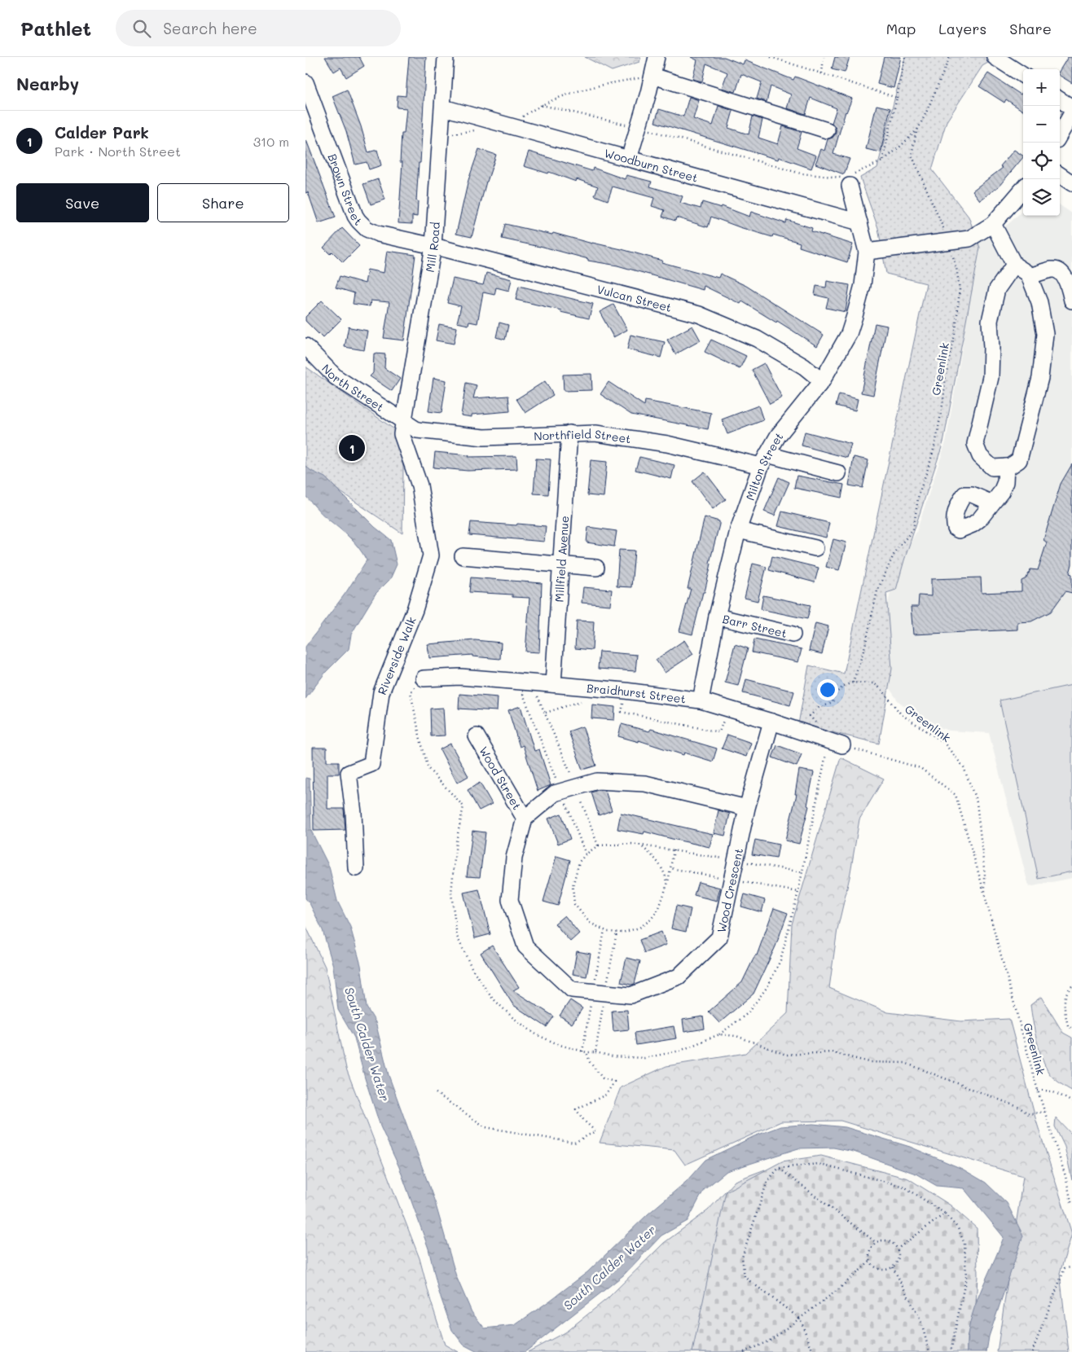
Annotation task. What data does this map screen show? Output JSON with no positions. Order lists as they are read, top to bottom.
{
  "streets": {
    "street": [
      "Woodburn Street",
      "Brown Street",
      "Mill Road",
      "Vulcan Street",
      "North Street",
      "Northfield Street",
      "Milton Street",
      "Millfield Avenue",
      "Barr Street",
      "Riverside Walk",
      "Braidhurst Street",
      "Wood Street",
      "Wood Crescent"
    ],
    "path": ["Greenlink"]
  },
  "crossings": [
    ["Woodburn Street", "Mill Road"],
    ["Woodburn Street", "Milton Street"],
    ["Brown Street", "Mill Road"],
    ["Brown Street", "Vulcan Street"],
    ["Mill Road", "Vulcan Street"],
    ["Mill Road", "North Street"],
    ["Mill Road", "Northfield Street"],
    ["Mill Road", "Riverside Walk"],
    ["Vulcan Street", "Milton Street"],
    ["Greenlink", "Braidhurst Street"],
    ["North Street", "Northfield Street"],
    ["North Street", "Riverside Walk"],
    ["Northfield Street", "Milton Street"],
    ["Northfield Street", "Millfield Avenue"],
    ["Northfield Street", "Riverside Walk"],
    ["Milton Street", "Barr Street"],
    ["Milton Street", "Braidhurst Street"],
    ["Millfield Avenue", "Braidhurst Street"],
    ["Braidhurst Street", "Wood Crescent"],
    ["Wood Street", "Wood Crescent"]
  ],
  "water": ["South Calder Water"],
  "page": {
    "header": "Pathlet",
    "search": "Search here",
    "nav": ["Map", "Layers", "Share"],
    "heading": "Nearby",
    "map_buttons": ["+", "−"],
    "list": [
      {
        "mark": "1",
        "name": "Calder Park",
        "note": "Park · North Street",
        "value": "310 m"
      }
    ],
    "buttons": ["Save", "Share"],
    "pins": "1"
  }
}
